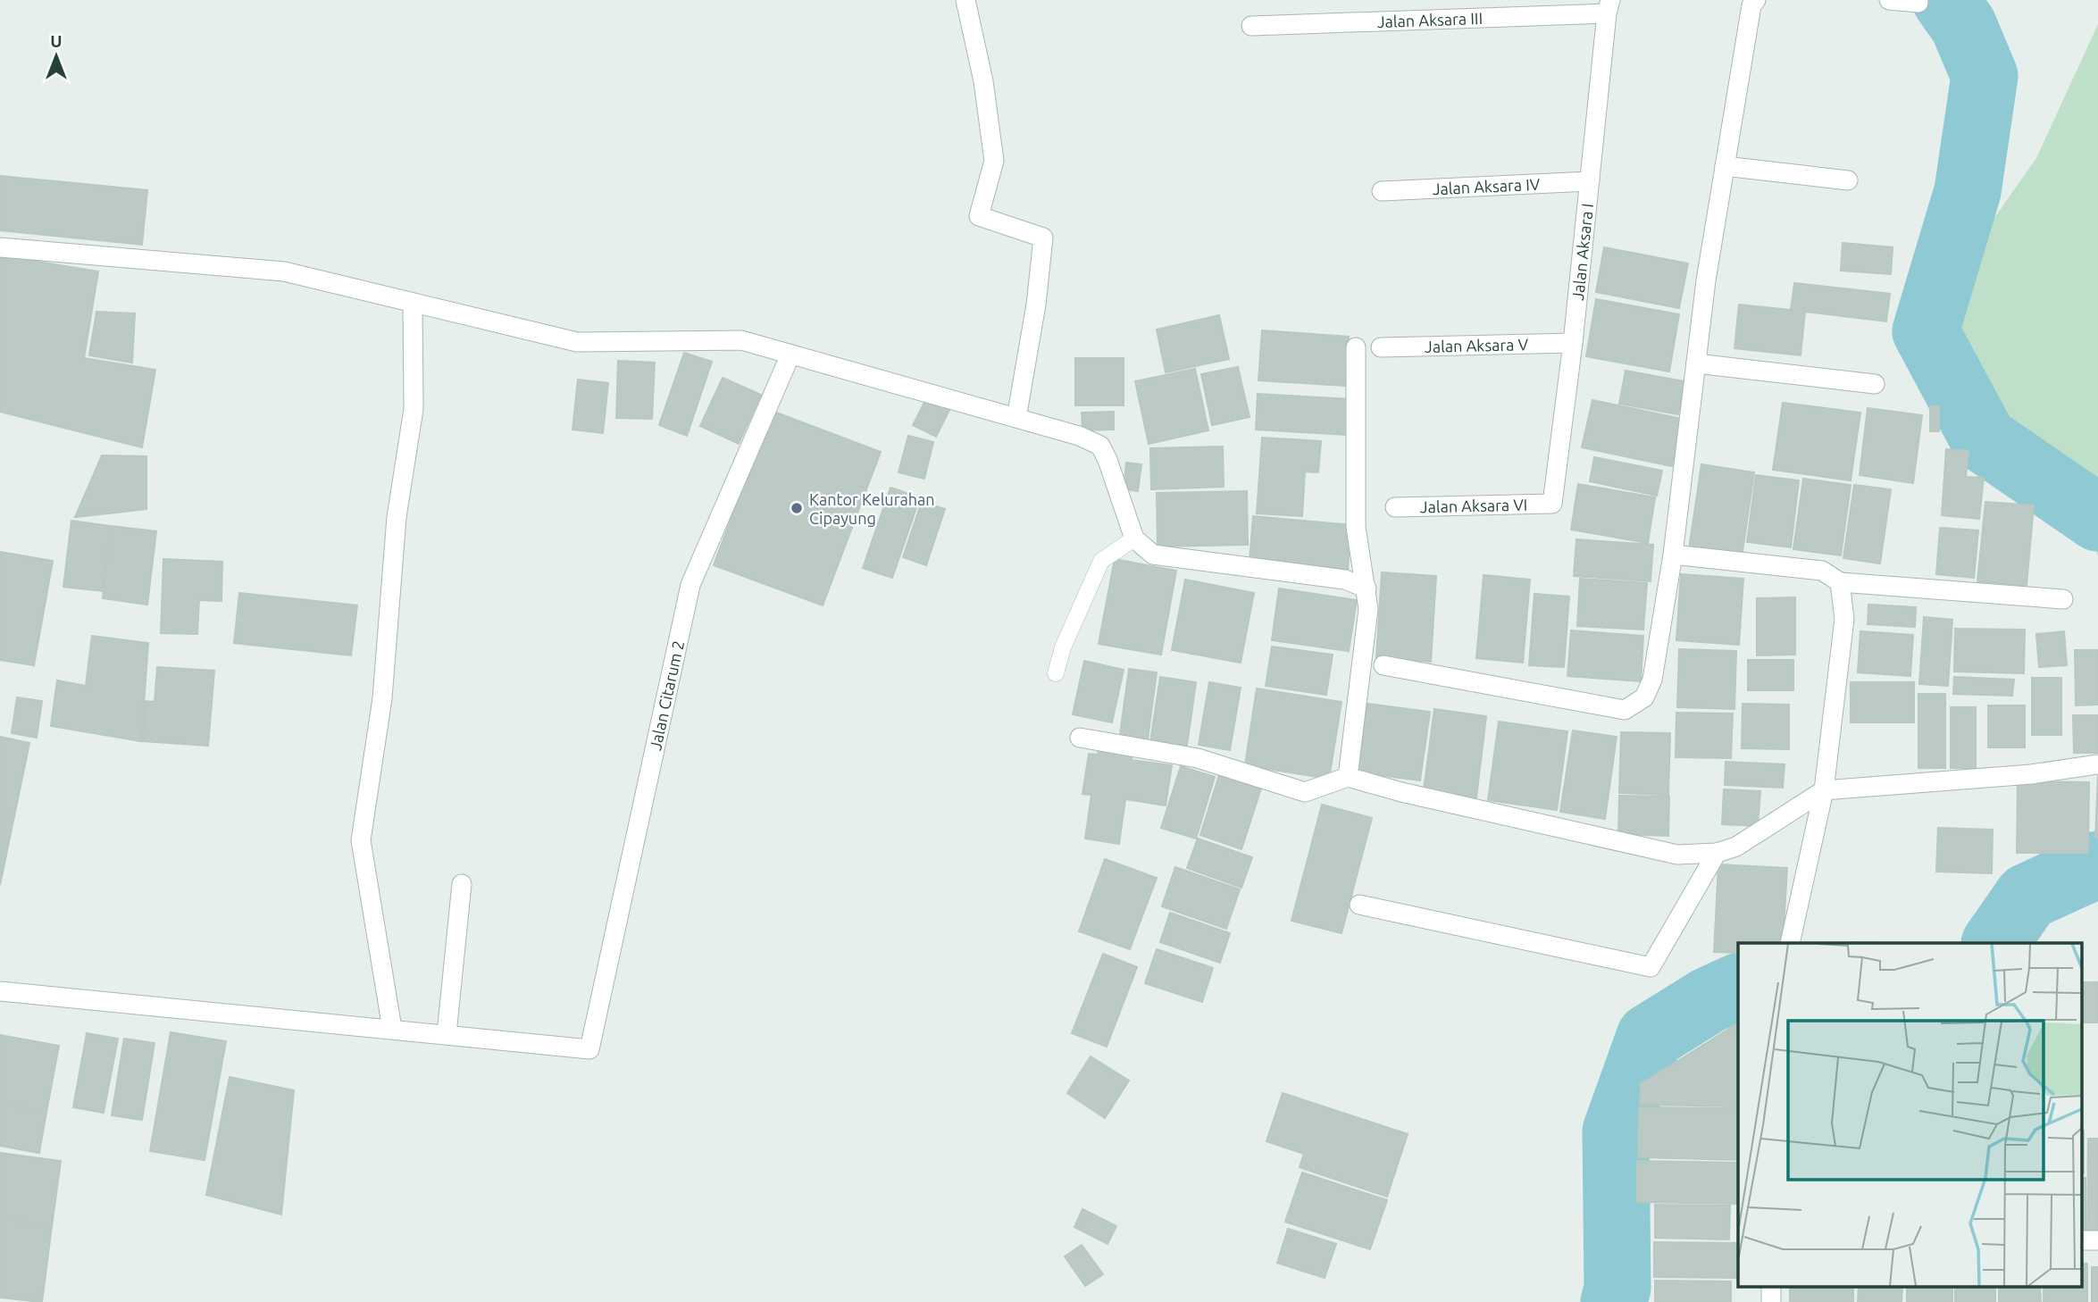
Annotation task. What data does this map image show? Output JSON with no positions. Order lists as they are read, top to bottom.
{
  "streets": {
    "street": [
      "Jalan Aksara III",
      "Jalan Aksara IV",
      "Jalan Aksara I",
      "Jalan Aksara V",
      "Jalan Aksara VI",
      "Jalan Citarum 2"
    ]
  },
  "crossings": [
    ["Jalan Aksara III", "Jalan Aksara I"],
    ["Jalan Aksara IV", "Jalan Aksara I"],
    ["Jalan Aksara I", "Jalan Aksara V"],
    ["Jalan Aksara I", "Jalan Aksara VI"]
  ],
  "places": ["Kantor Kelurahan Cipayung"],
  "north": "top"
}
